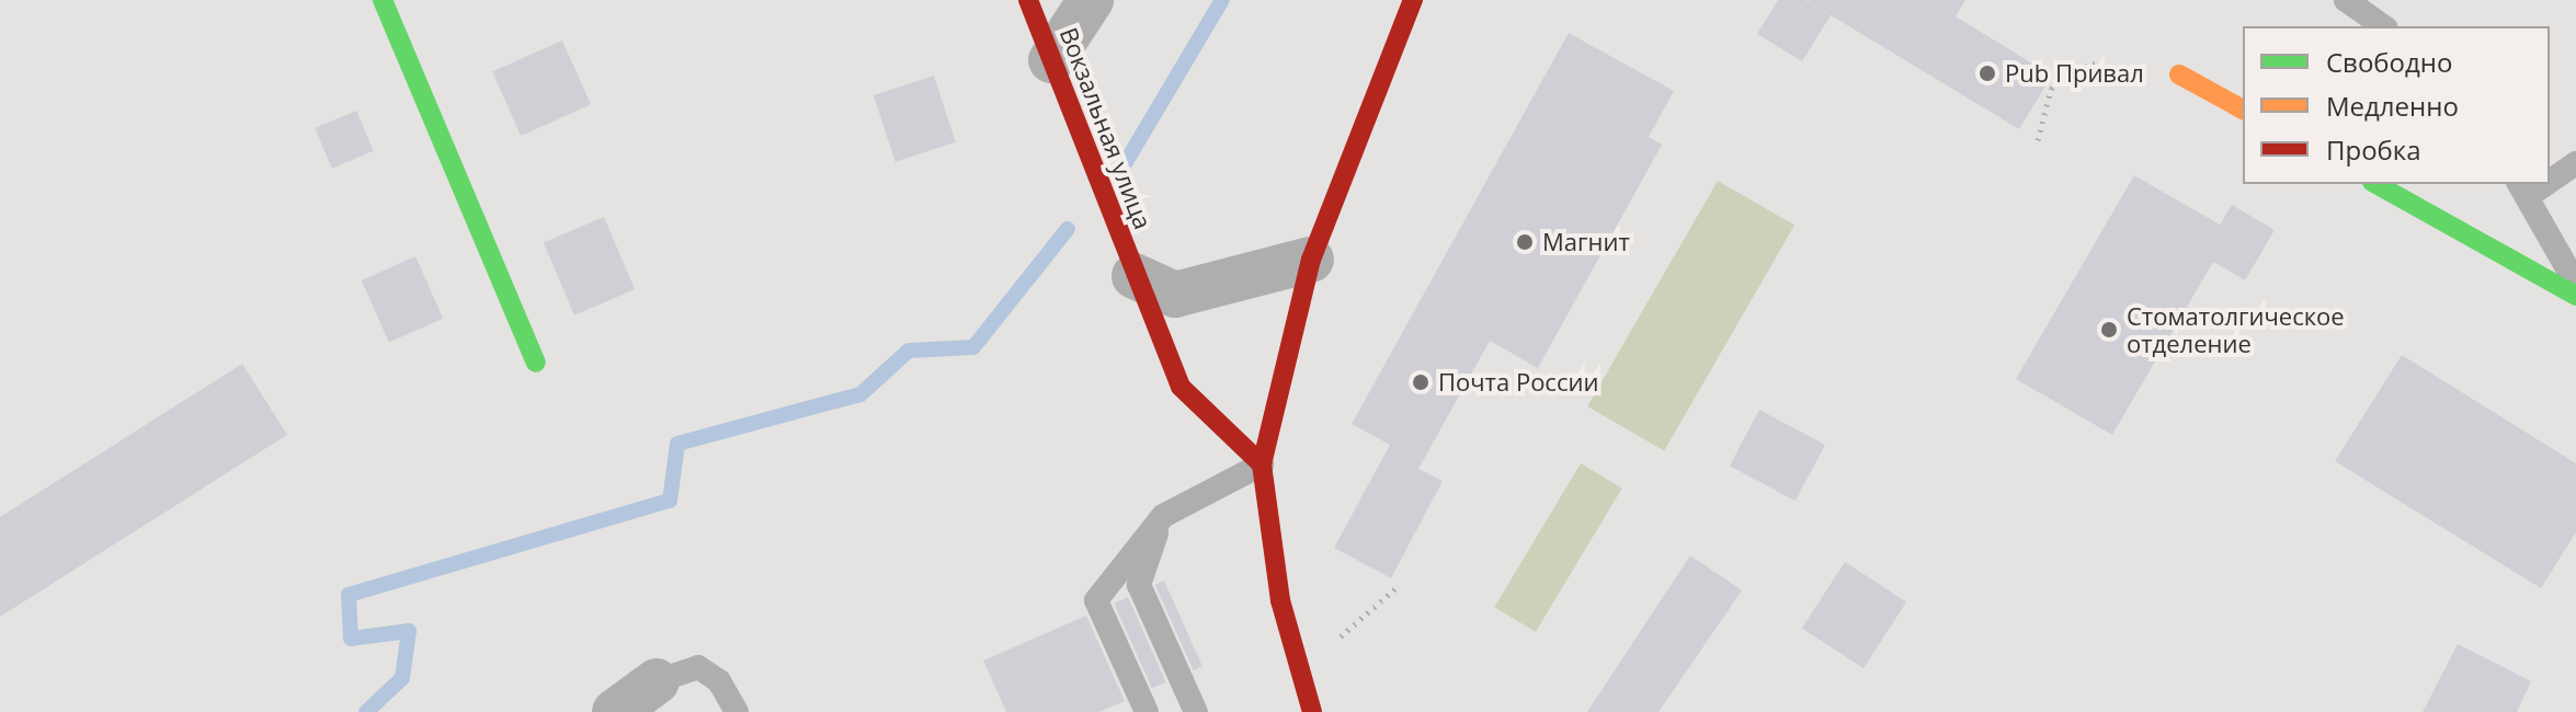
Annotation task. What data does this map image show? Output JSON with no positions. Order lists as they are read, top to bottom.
{
  "streets": {
    "street": ["Вокзальная улица"]
  },
  "places": [
    "Pub Привал",
    "Магнит",
    "Стоматолгическое отделение",
    "Почта России"
  ],
  "legend": ["Свободно", "Медленно", "Пробка"]
}
